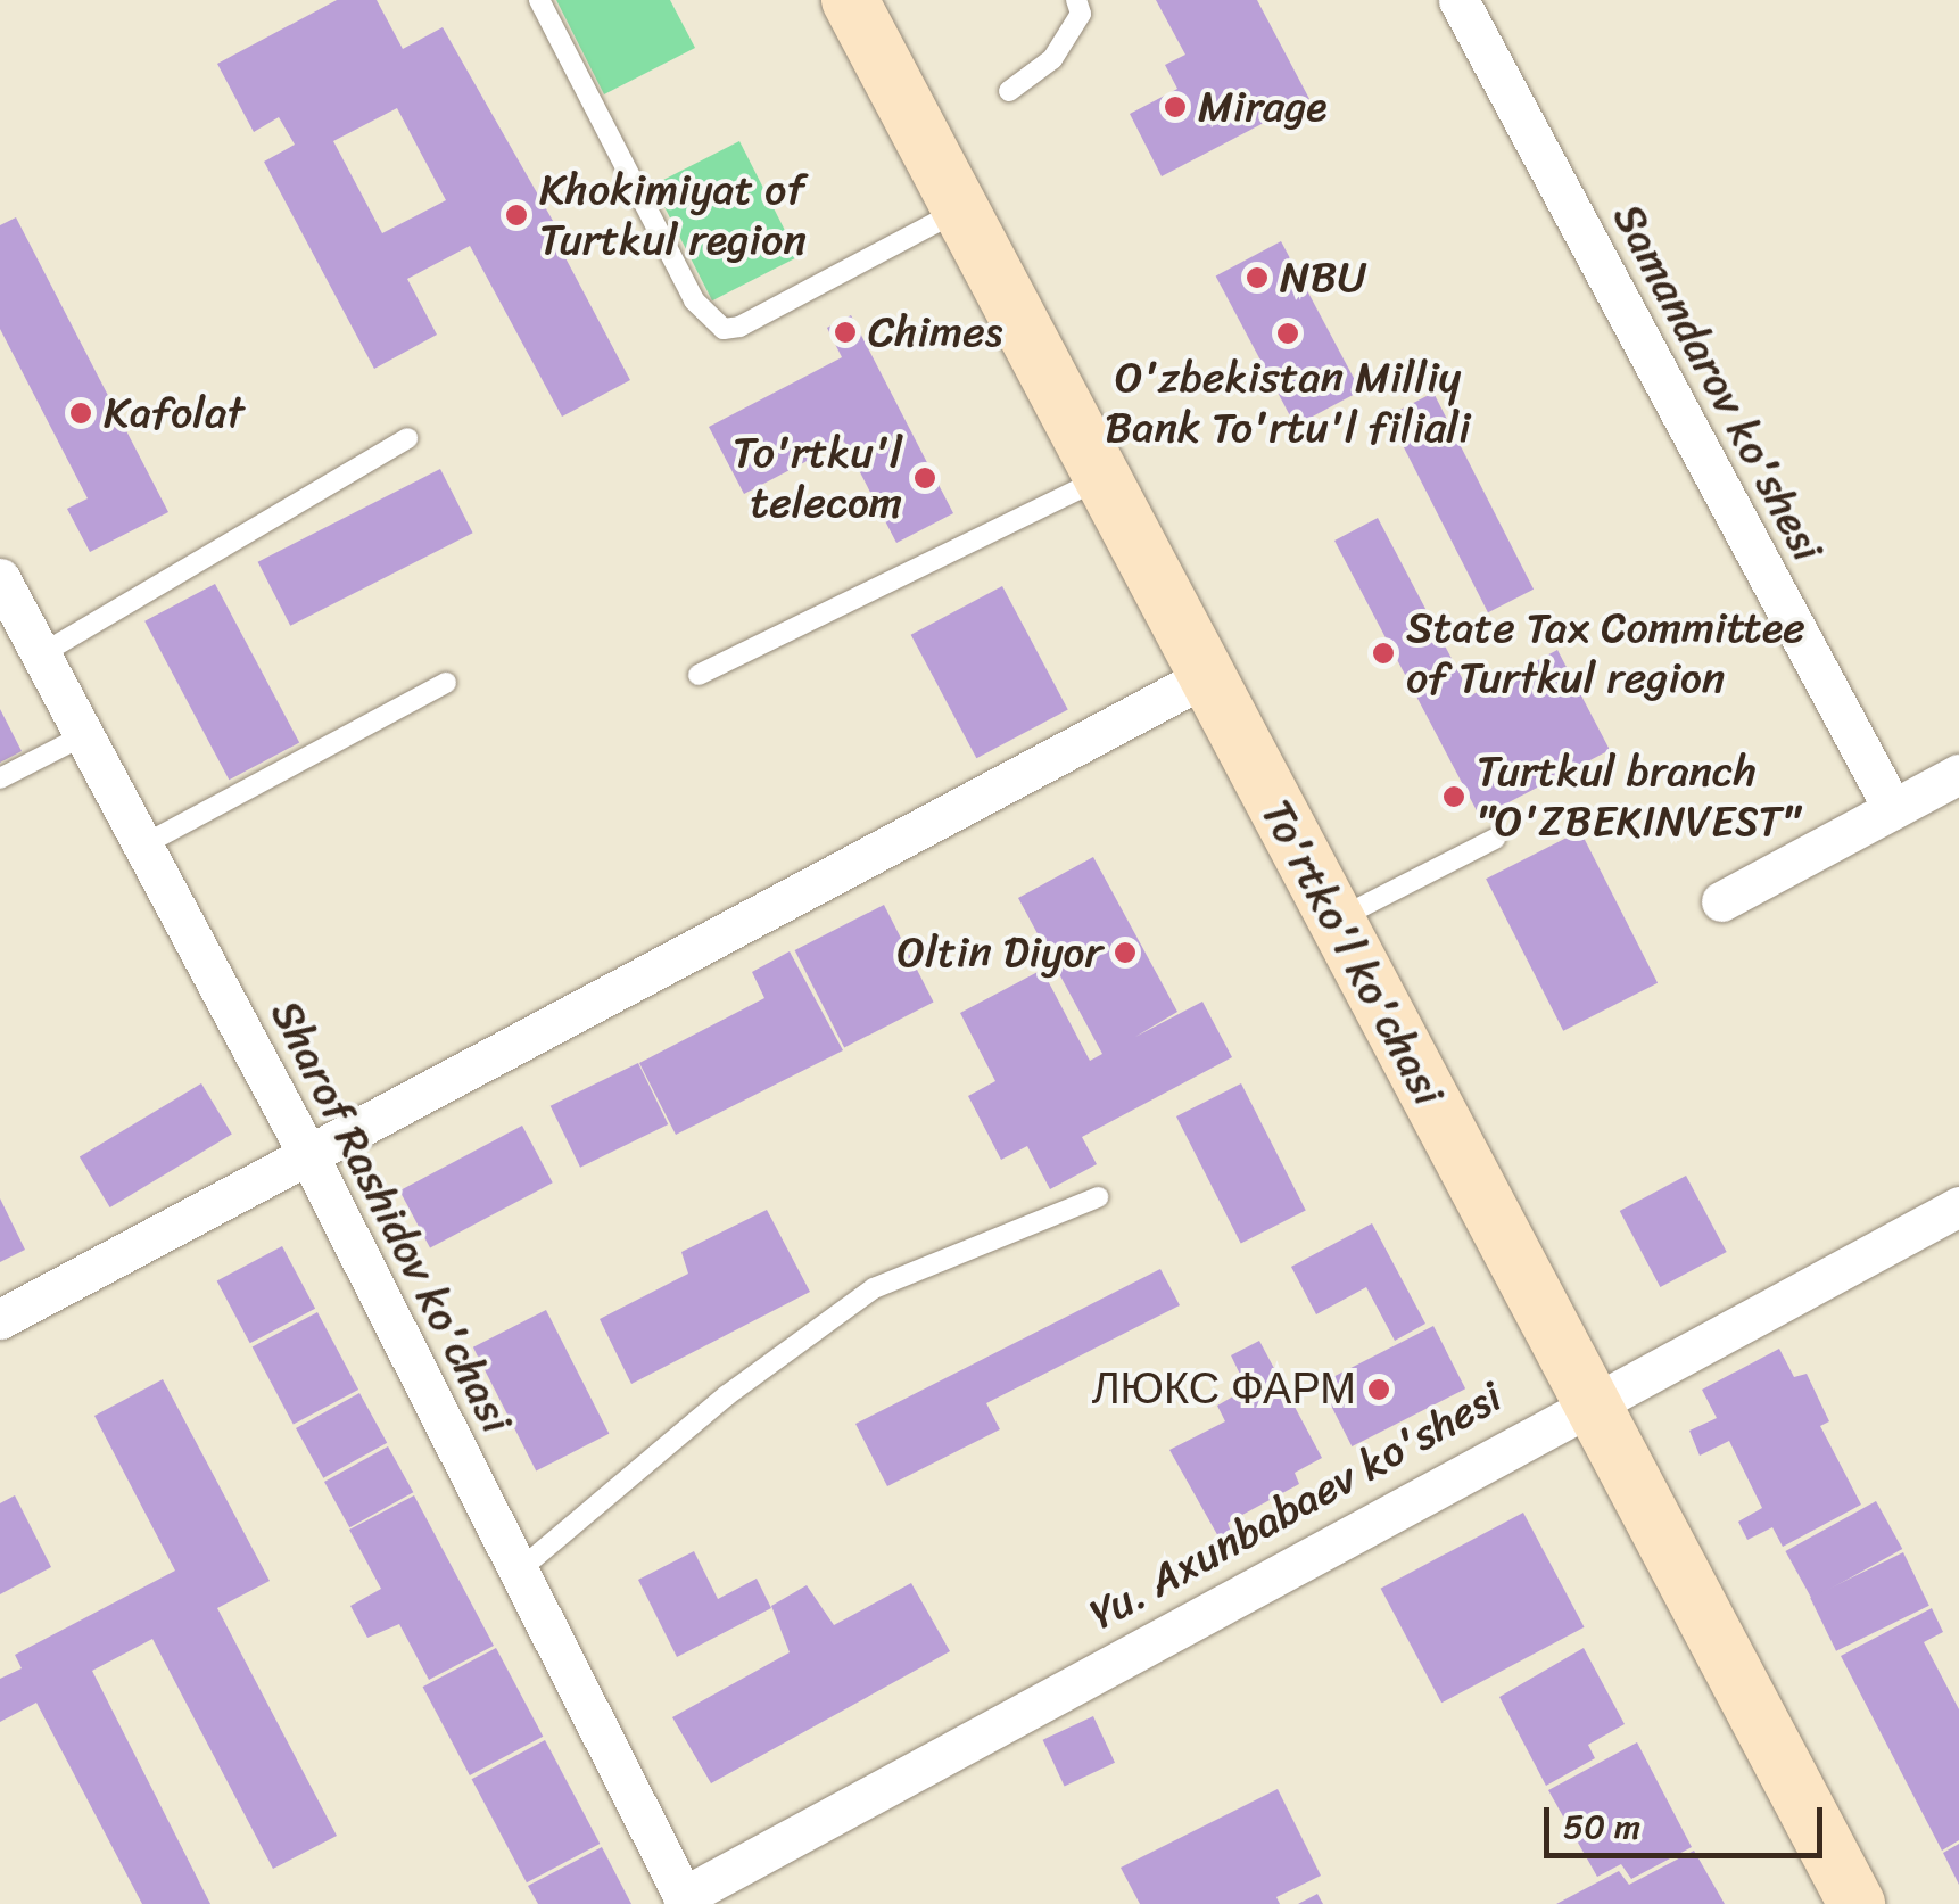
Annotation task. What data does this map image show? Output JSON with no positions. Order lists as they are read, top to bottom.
{
  "streets": {
    "street": [
      "Samandarov ko'shesi",
      "To'rtko'l ko'chasi",
      "Sharof Rashidov ko'chasi",
      "Yu. Axunbabaev ko'shesi"
    ]
  },
  "crossings": [
    ["To'rtko'l ko'chasi", "Yu. Axunbabaev ko'shesi"],
    ["Sharof Rashidov ko'chasi", "Yu. Axunbabaev ko'shesi"]
  ],
  "places": [
    "Mirage",
    "Khokimiyat of Turtkul region",
    "NBU",
    "Chimes",
    "O'zbekistan Milliy Bank To'rtu'l filiali",
    "Kafolat",
    "To'rtku'l telecom",
    "State Tax Committee of Turtkul region",
    "Turtkul branch \"O'ZBEKINVEST\"",
    "Oltin Diyor",
    "ЛЮКС ФАРМ"
  ],
  "scale_bar": "50 m"
}
